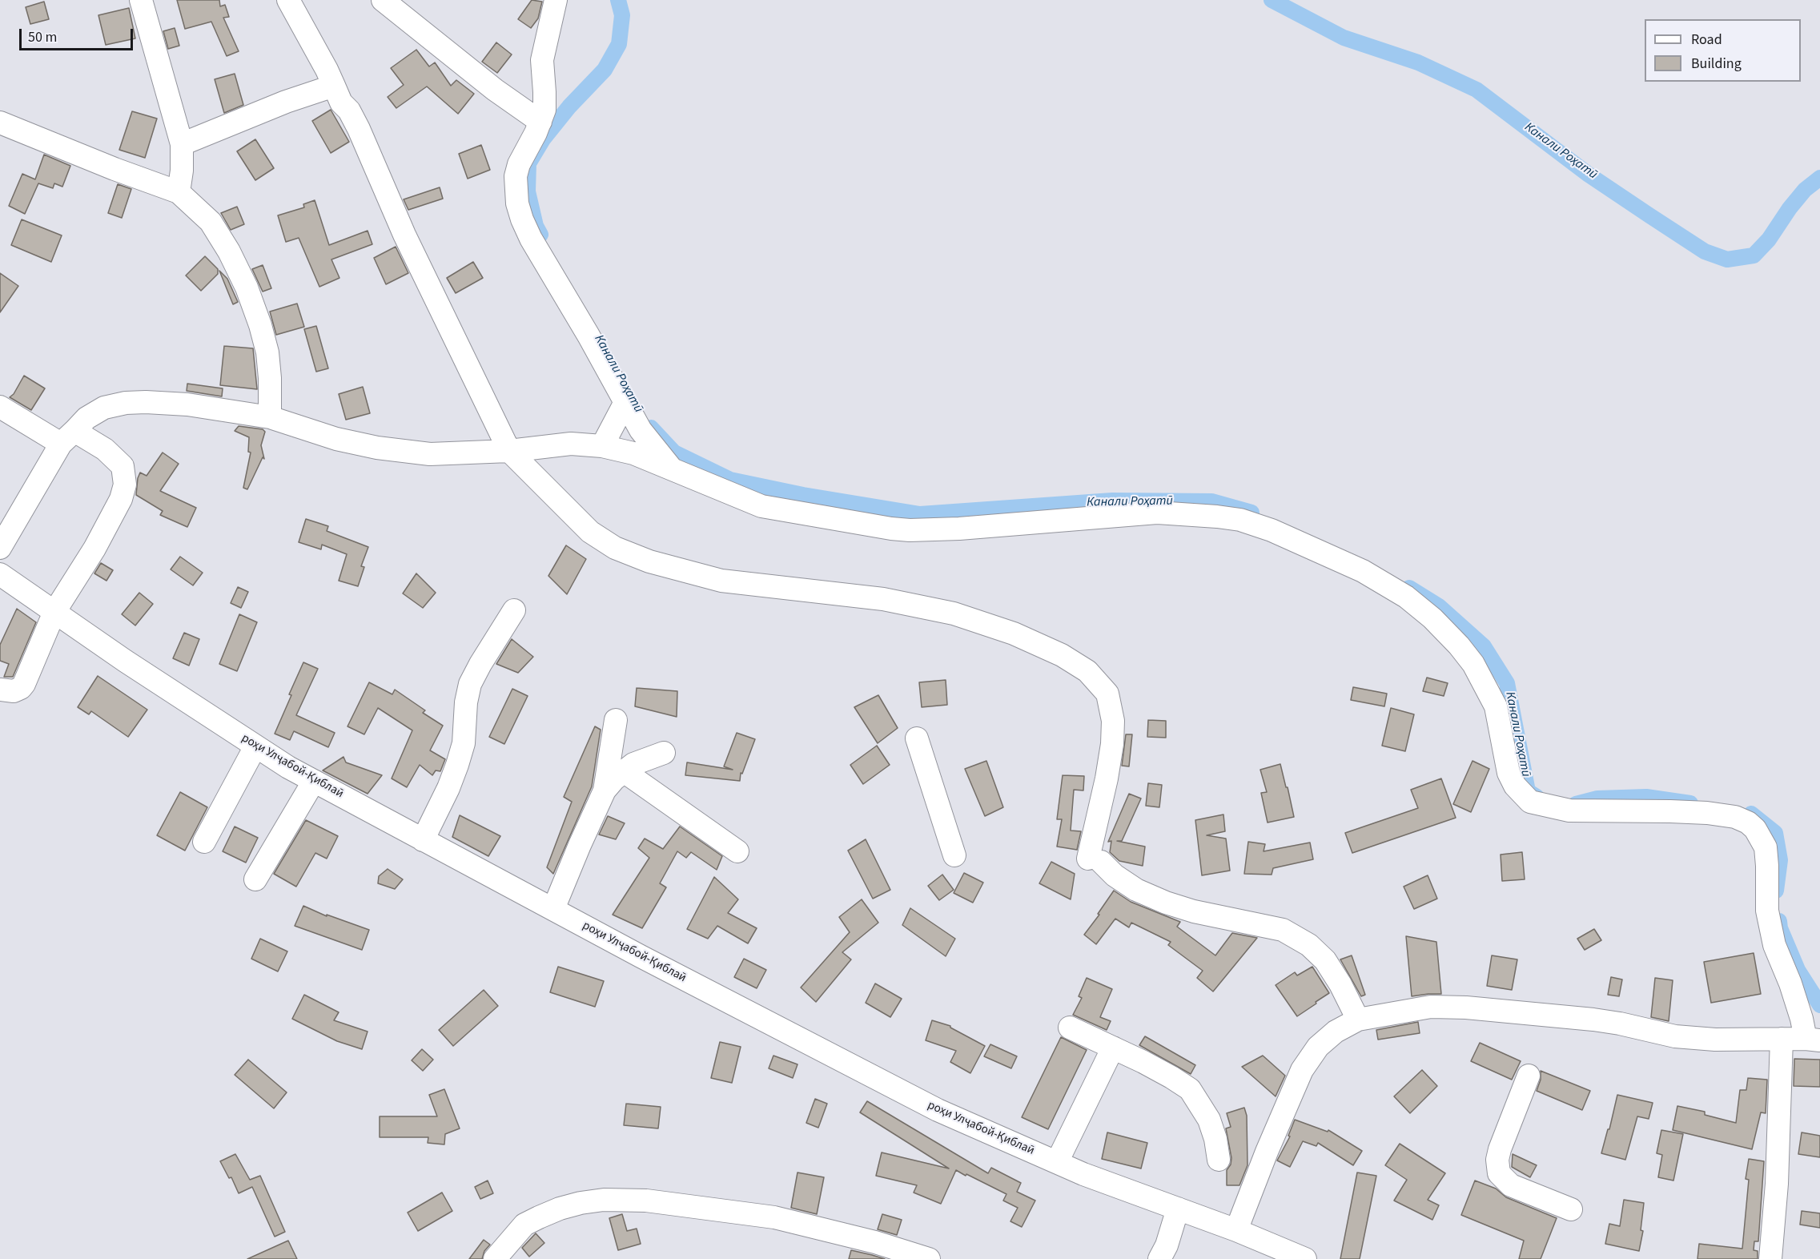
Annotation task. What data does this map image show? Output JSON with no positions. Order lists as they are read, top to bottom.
{
  "streets": {
    "street": ["роҳи Улҷабой-Қиблаӣ"]
  },
  "water": ["Канали Роҳатӣ"],
  "legend": ["Road", "Building"],
  "scale_bar": "50 m"
}
